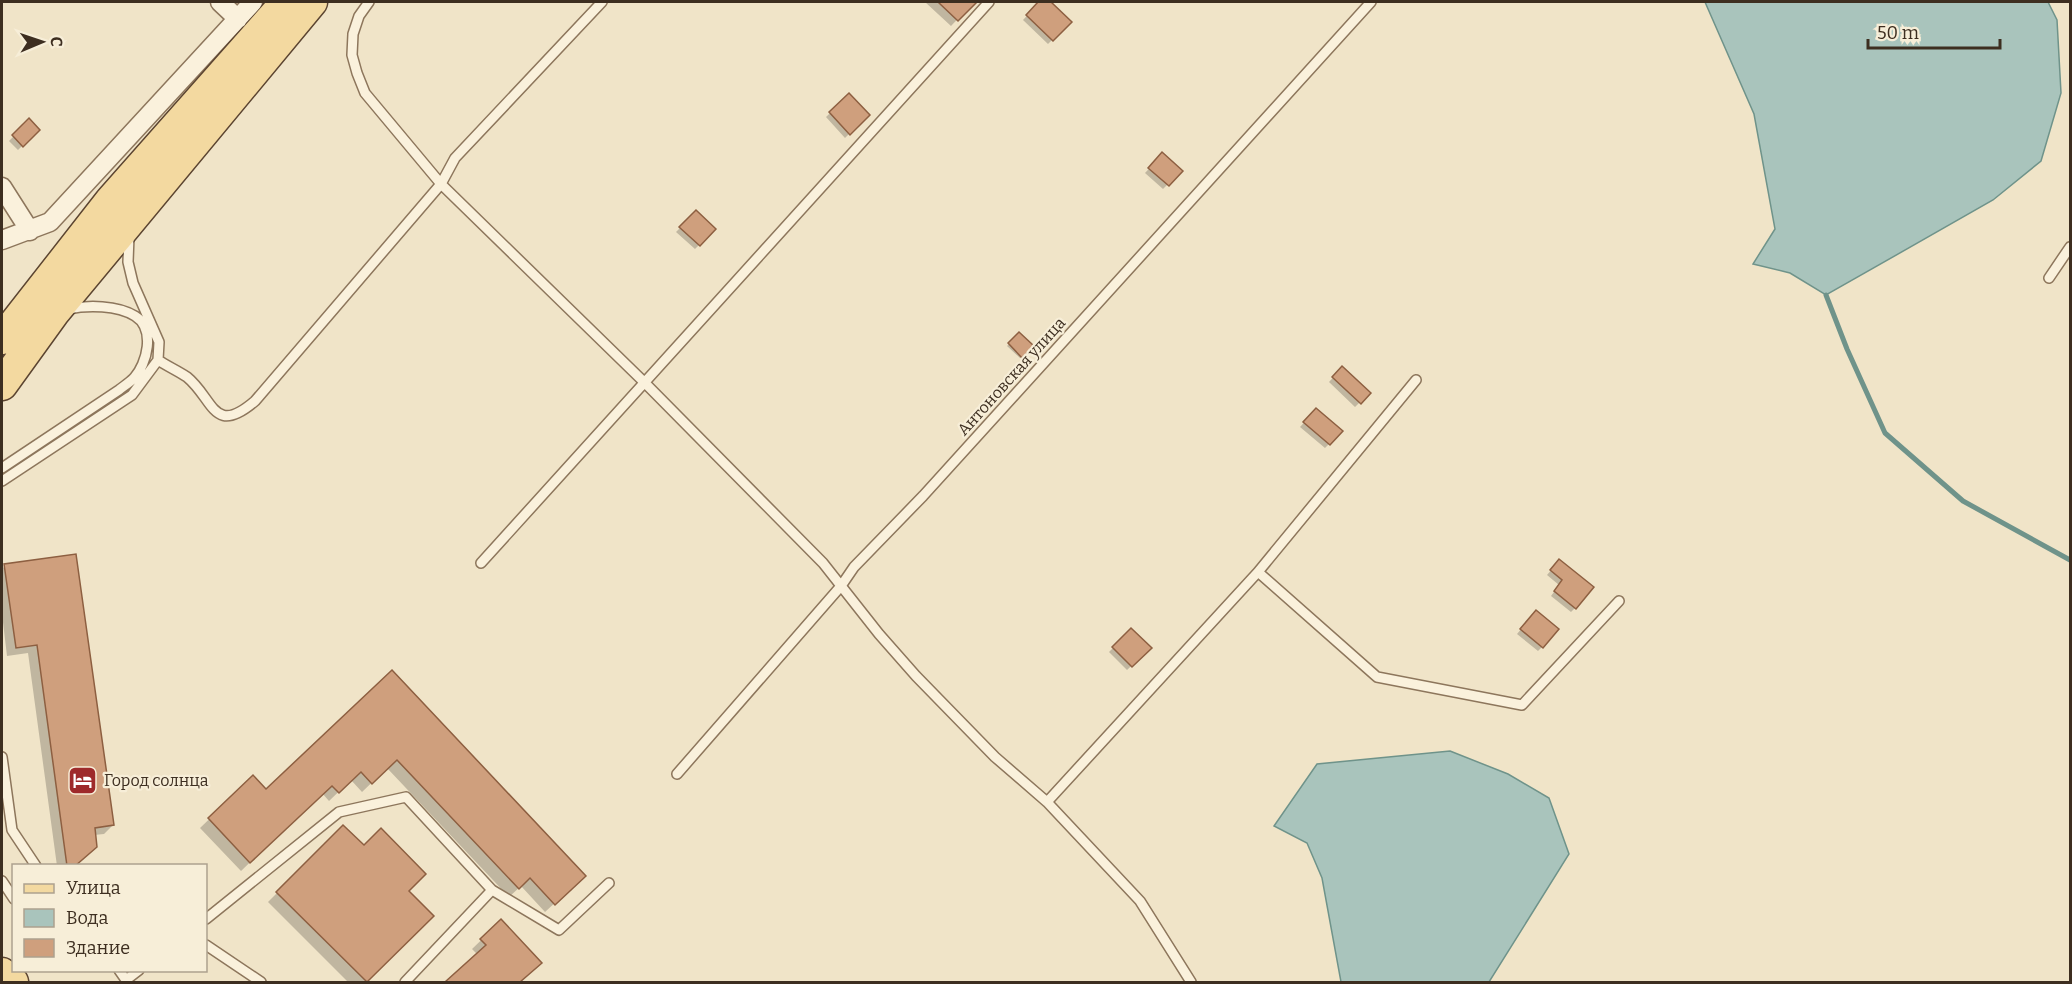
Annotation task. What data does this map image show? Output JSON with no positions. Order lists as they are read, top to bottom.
{
  "streets": {
    "lane": ["Антоновская улица"]
  },
  "places": {
    "hotel": ["Город солнца"]
  },
  "legend": ["Улица", "Вода", "Здание"],
  "scale_bar": "50 m",
  "north": "right"
}
